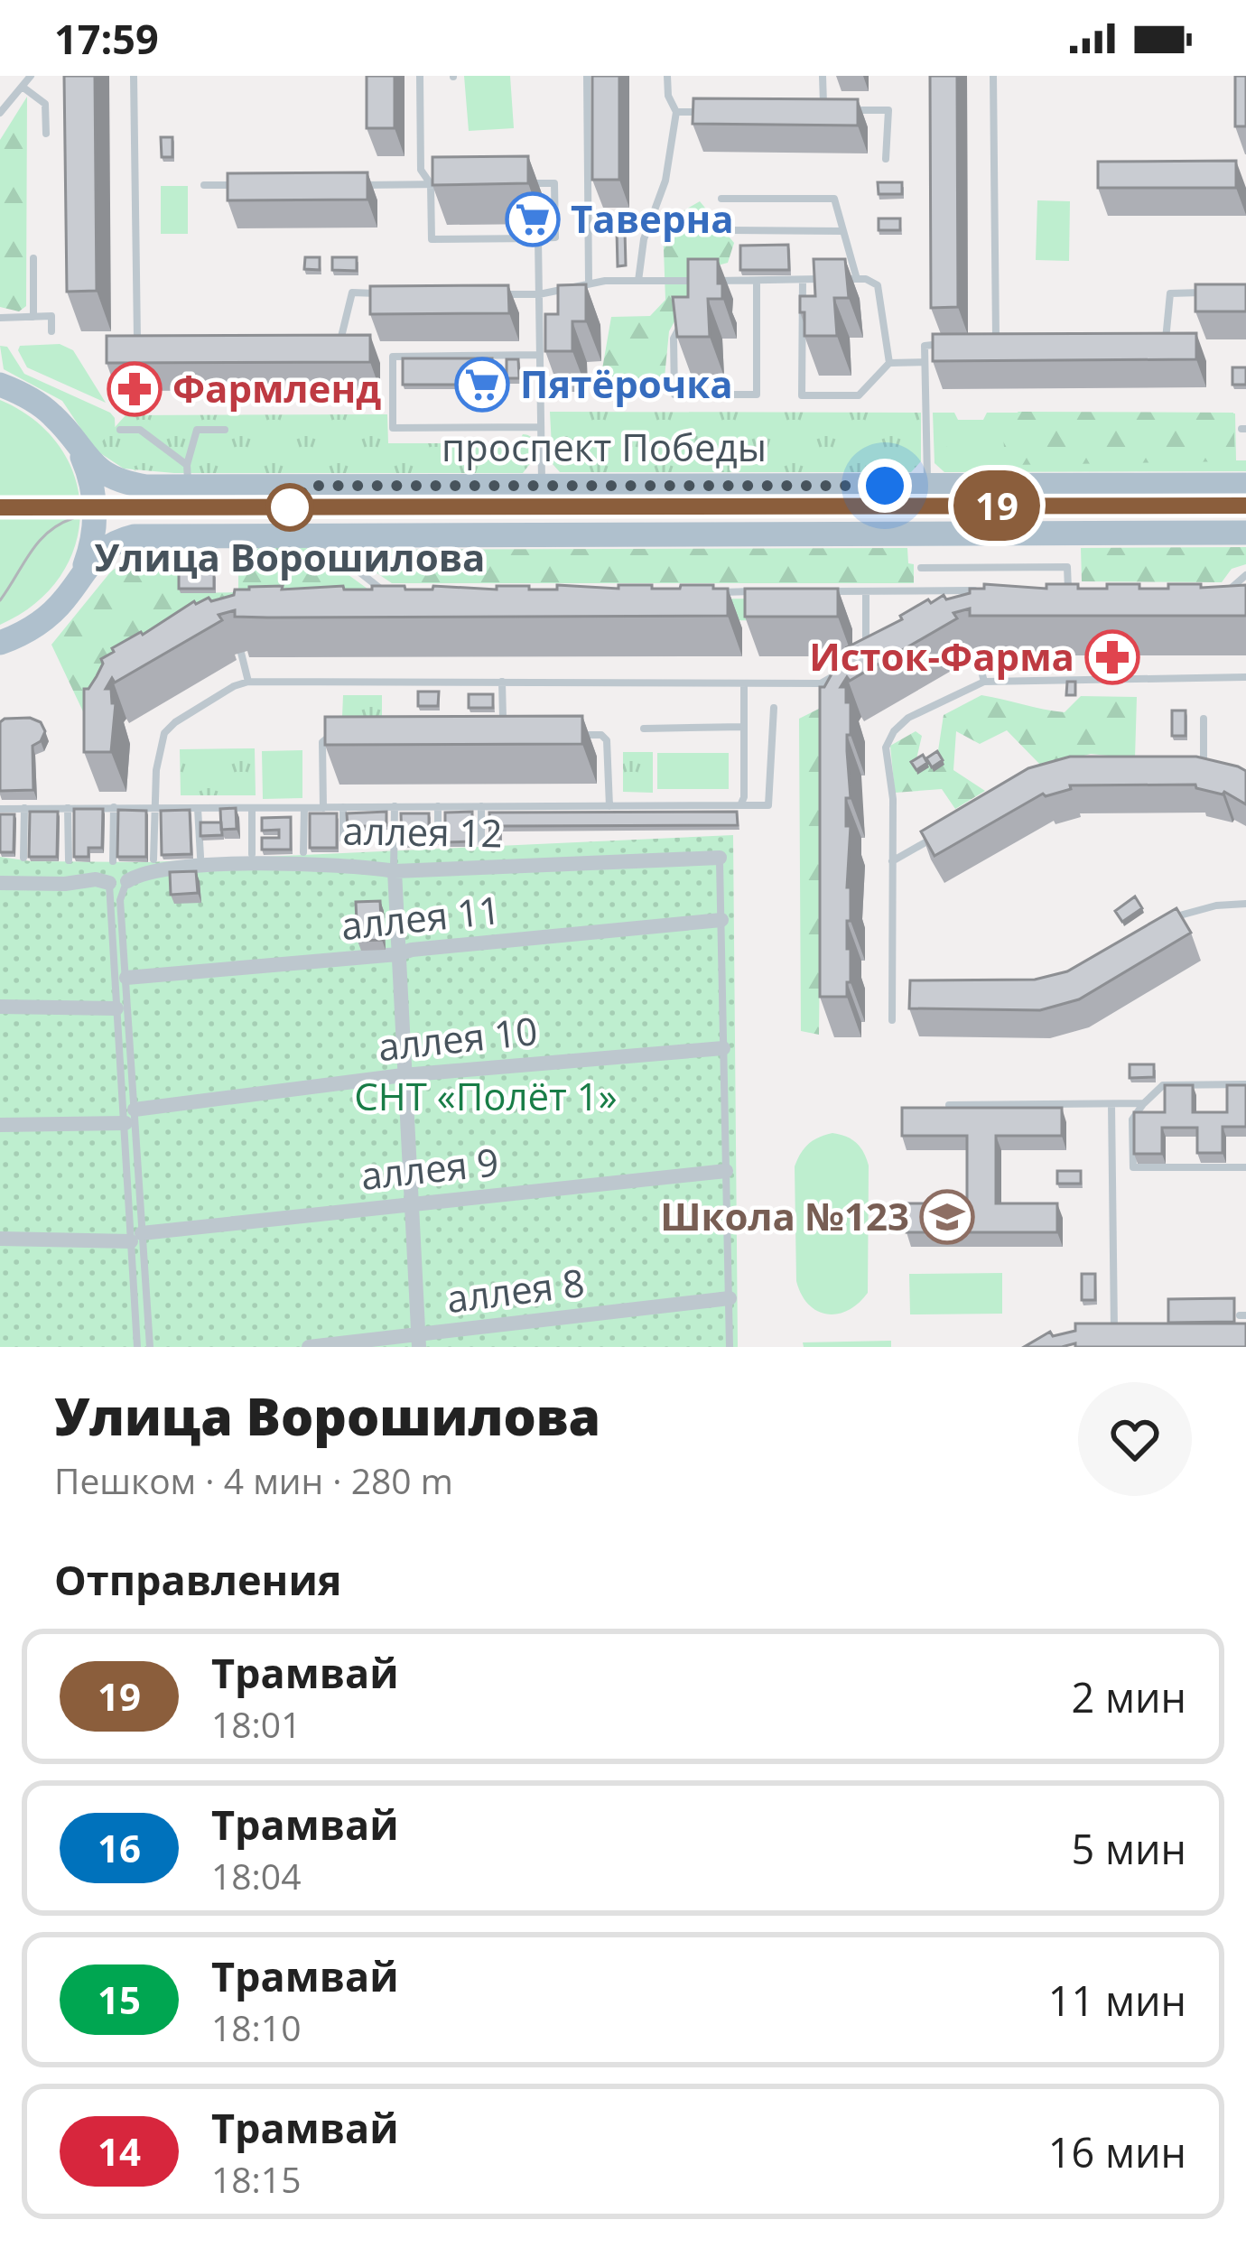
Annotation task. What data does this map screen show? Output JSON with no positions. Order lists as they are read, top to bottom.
{
  "streets": {
    "main road": ["проспект Победы"],
    "street": [
      "аллея 12",
      "аллея 11",
      "аллея 10",
      "аллея 9",
      "аллея 8"
    ]
  },
  "parks": ["СНТ «Полёт 1»"],
  "places": {
    "supermarket": ["Таверна", "Пятёрочка"],
    "pharmacy": ["Фармленд", "Исток-Фарма"],
    "other": ["Улица Ворошилова"],
    "school or university": ["Школа №123"]
  },
  "lines": ["tram line 19"],
  "page": {
    "status": "17:59",
    "on_map": "19",
    "heading": [
      ["Улица Ворошилова", "Пешком · 4 мин · 280 m"],
      "Отправления"
    ],
    "list": [
      {
        "mark": "19",
        "name": "Трамвай",
        "note": "18:01",
        "value": "2 мин"
      },
      {
        "mark": "16",
        "name": "Трамвай",
        "note": "18:04",
        "value": "5 мин"
      },
      {
        "mark": "15",
        "name": "Трамвай",
        "note": "18:10",
        "value": "11 мин"
      },
      {
        "mark": "14",
        "name": "Трамвай",
        "note": "18:15",
        "value": "16 мин"
      }
    ]
  }
}
